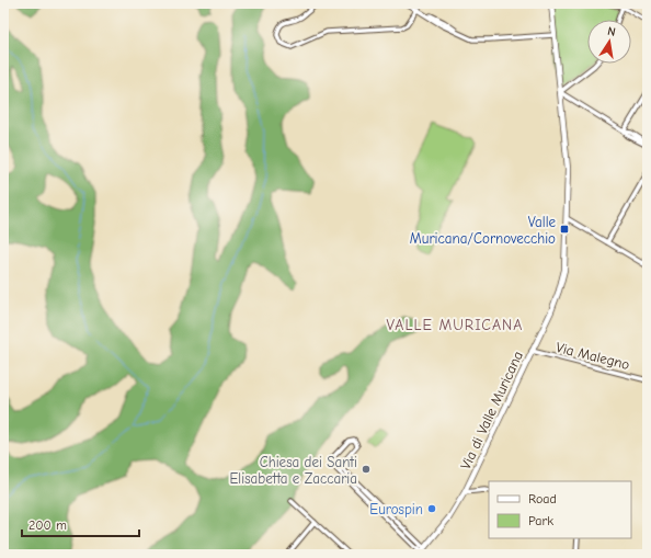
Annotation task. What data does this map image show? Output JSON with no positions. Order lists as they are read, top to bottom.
{
  "streets": {
    "street": ["Via Malegno", "Via di Valle Muricana"]
  },
  "crossings": [
    ["Via Malegno", "Via di Valle Muricana"]
  ],
  "districts": ["VALLE MURICANA"],
  "places": {
    "transit": ["Valle Muricana/Cornovecchio"],
    "other": ["Chiesa dei Santi Elisabetta e Zaccaria", "Eurospin"]
  },
  "legend": ["Road", "Park"],
  "scale_bar": "200 m",
  "north": "top"
}
